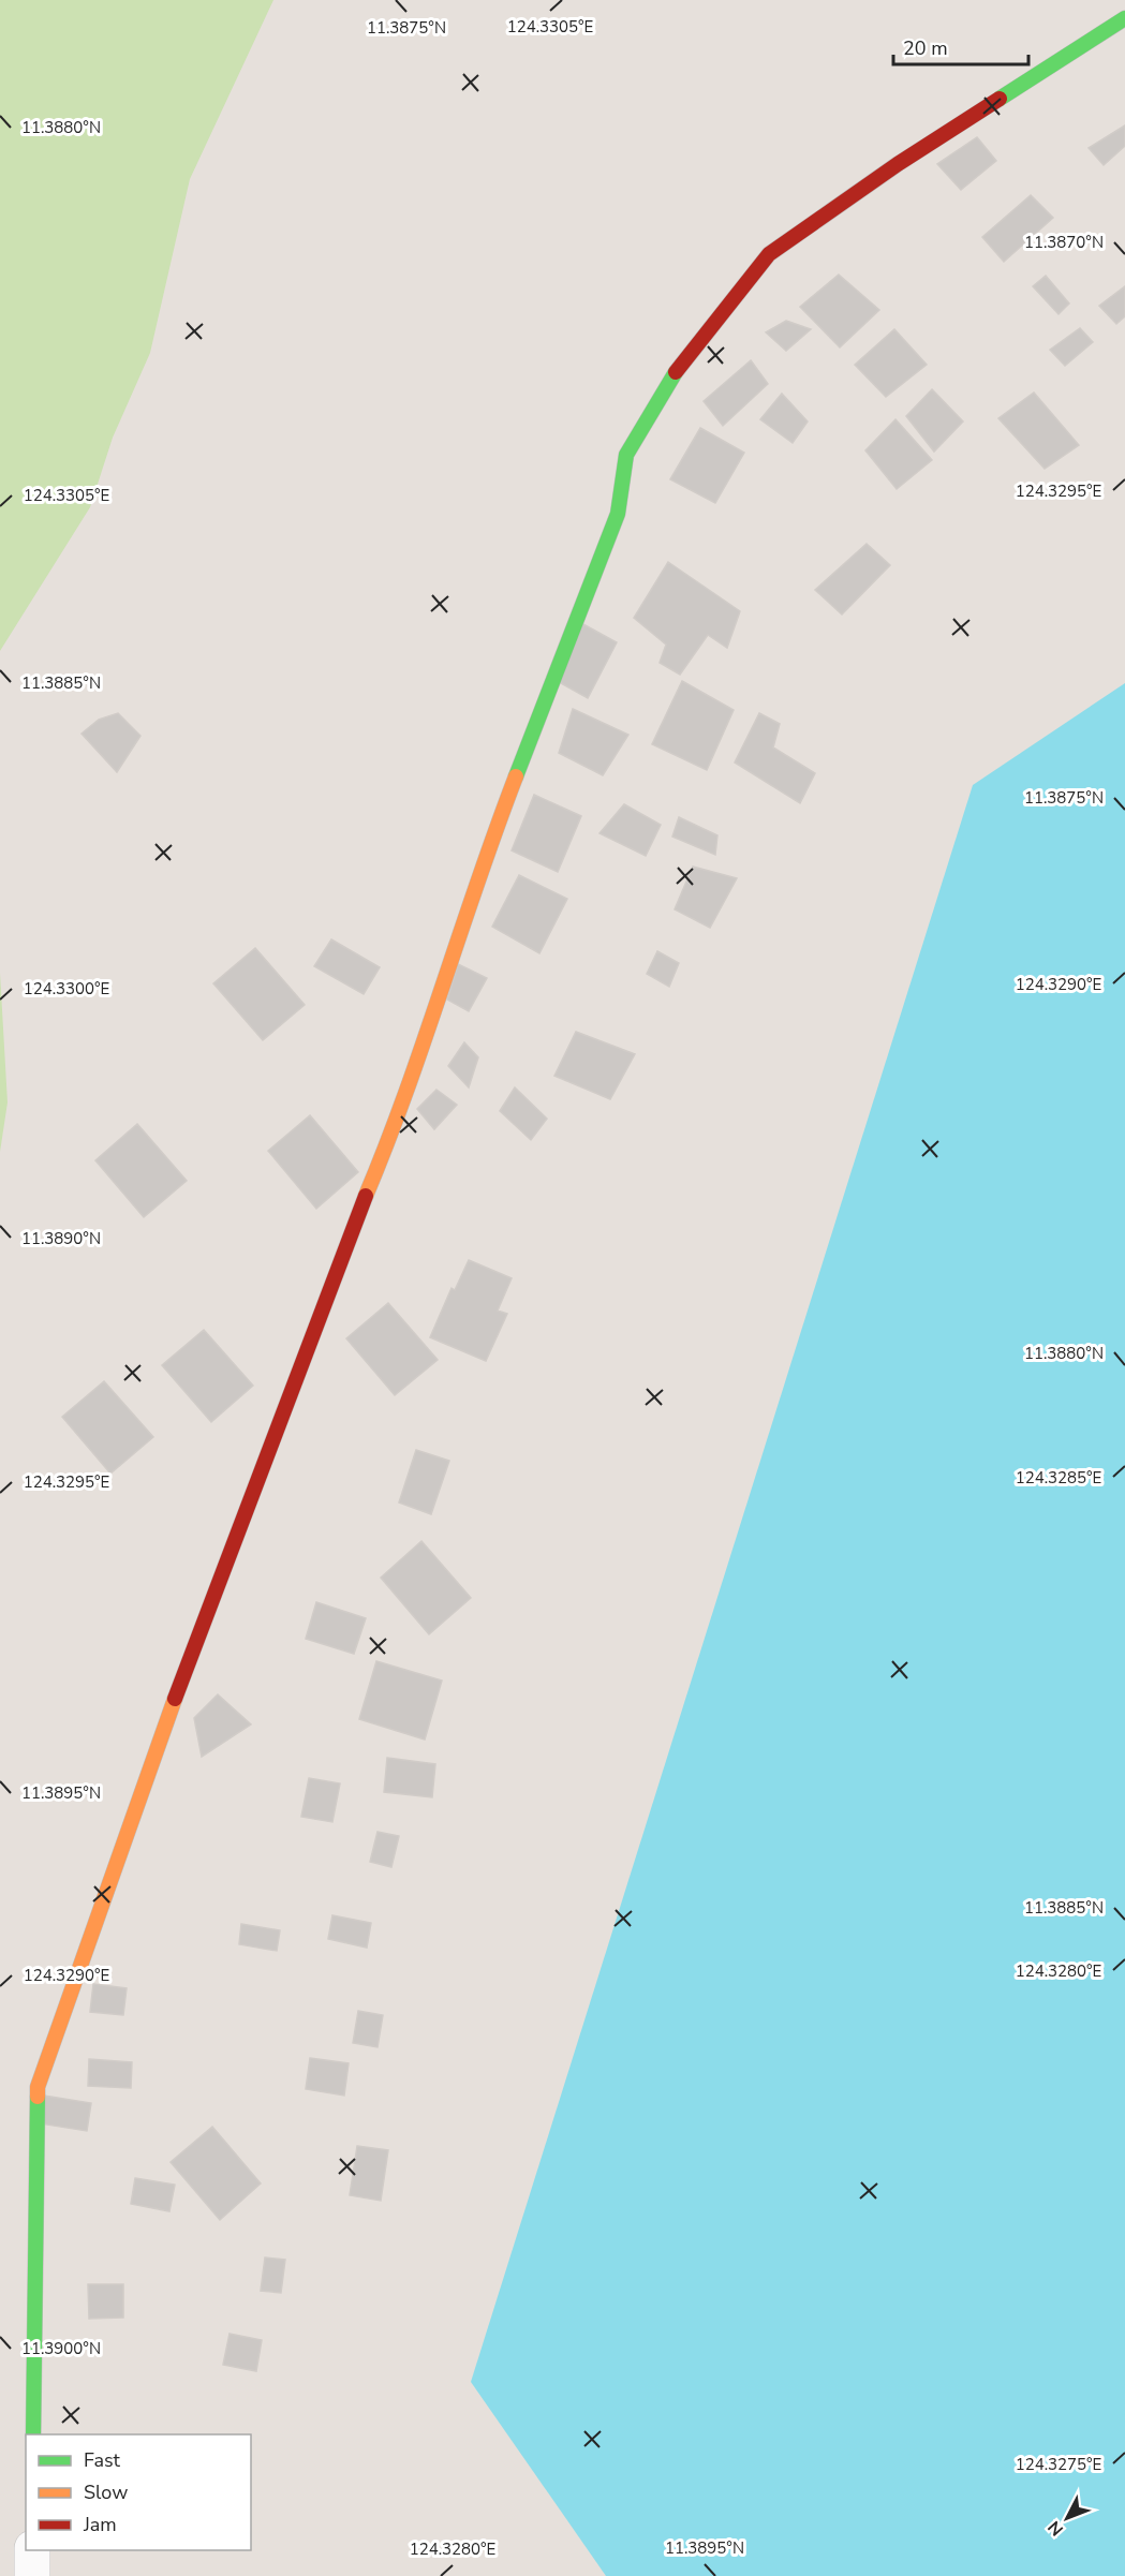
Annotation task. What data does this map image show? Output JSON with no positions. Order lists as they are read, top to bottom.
{
  "legend": ["Fast", "Slow", "Jam"],
  "scale_bar": "20 m",
  "north": "bottom left",
  "coordinates": [
    "124.3305°E",
    "11.3875°N",
    "11.3880°N",
    "11.3870°N",
    "124.3295°E",
    "11.3885°N",
    "124.3290°E",
    "124.3300°E",
    "11.3890°N",
    "124.3285°E",
    "11.3895°N",
    "124.3280°E",
    "11.3900°N",
    "124.3275°E"
  ]
}
